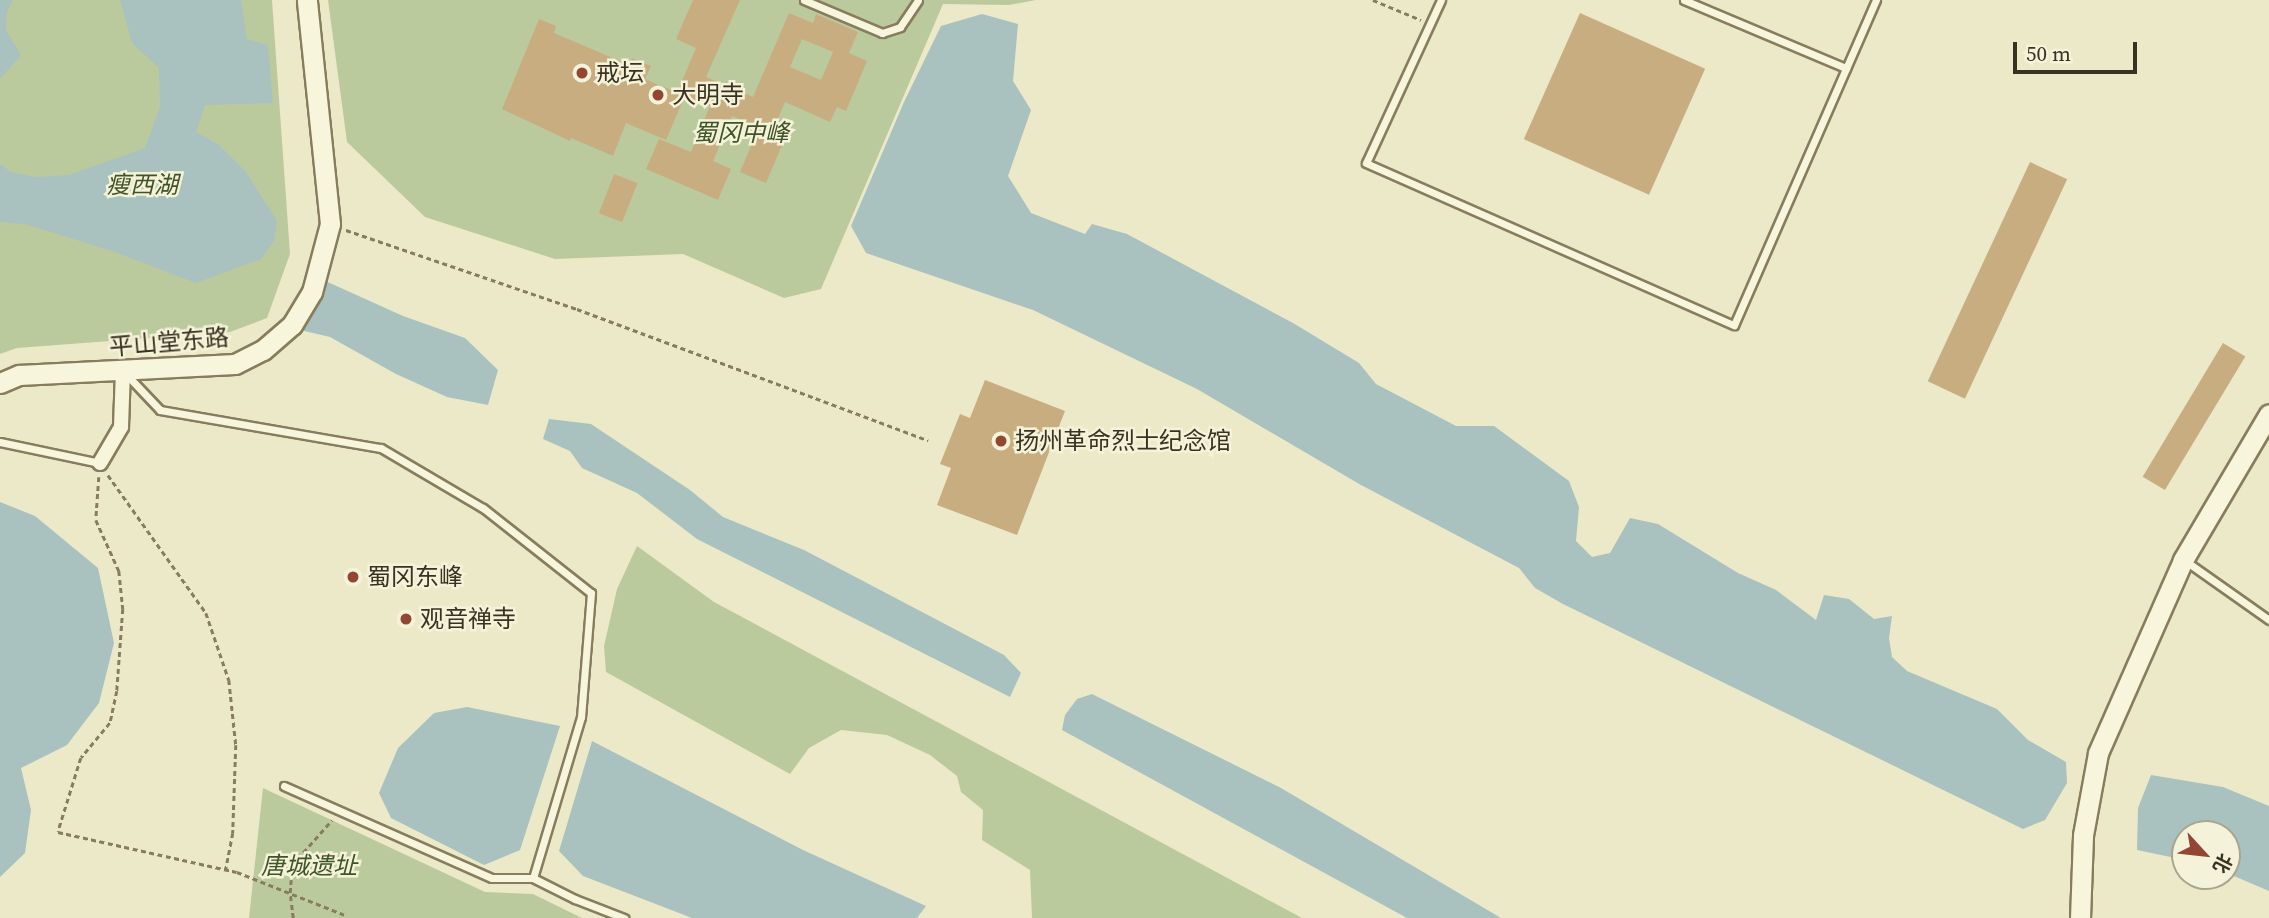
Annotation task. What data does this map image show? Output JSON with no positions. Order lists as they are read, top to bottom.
{
  "streets": {
    "street": ["平山堂东路"]
  },
  "parks": ["蜀冈中峰", "瘦西湖", "唐城遗址"],
  "places": [
    "戒坛",
    "大明寺",
    "扬州革命烈士纪念馆",
    "蜀冈东峰",
    "观音禅寺"
  ],
  "scale_bar": "50 m",
  "north": "bottom right"
}
